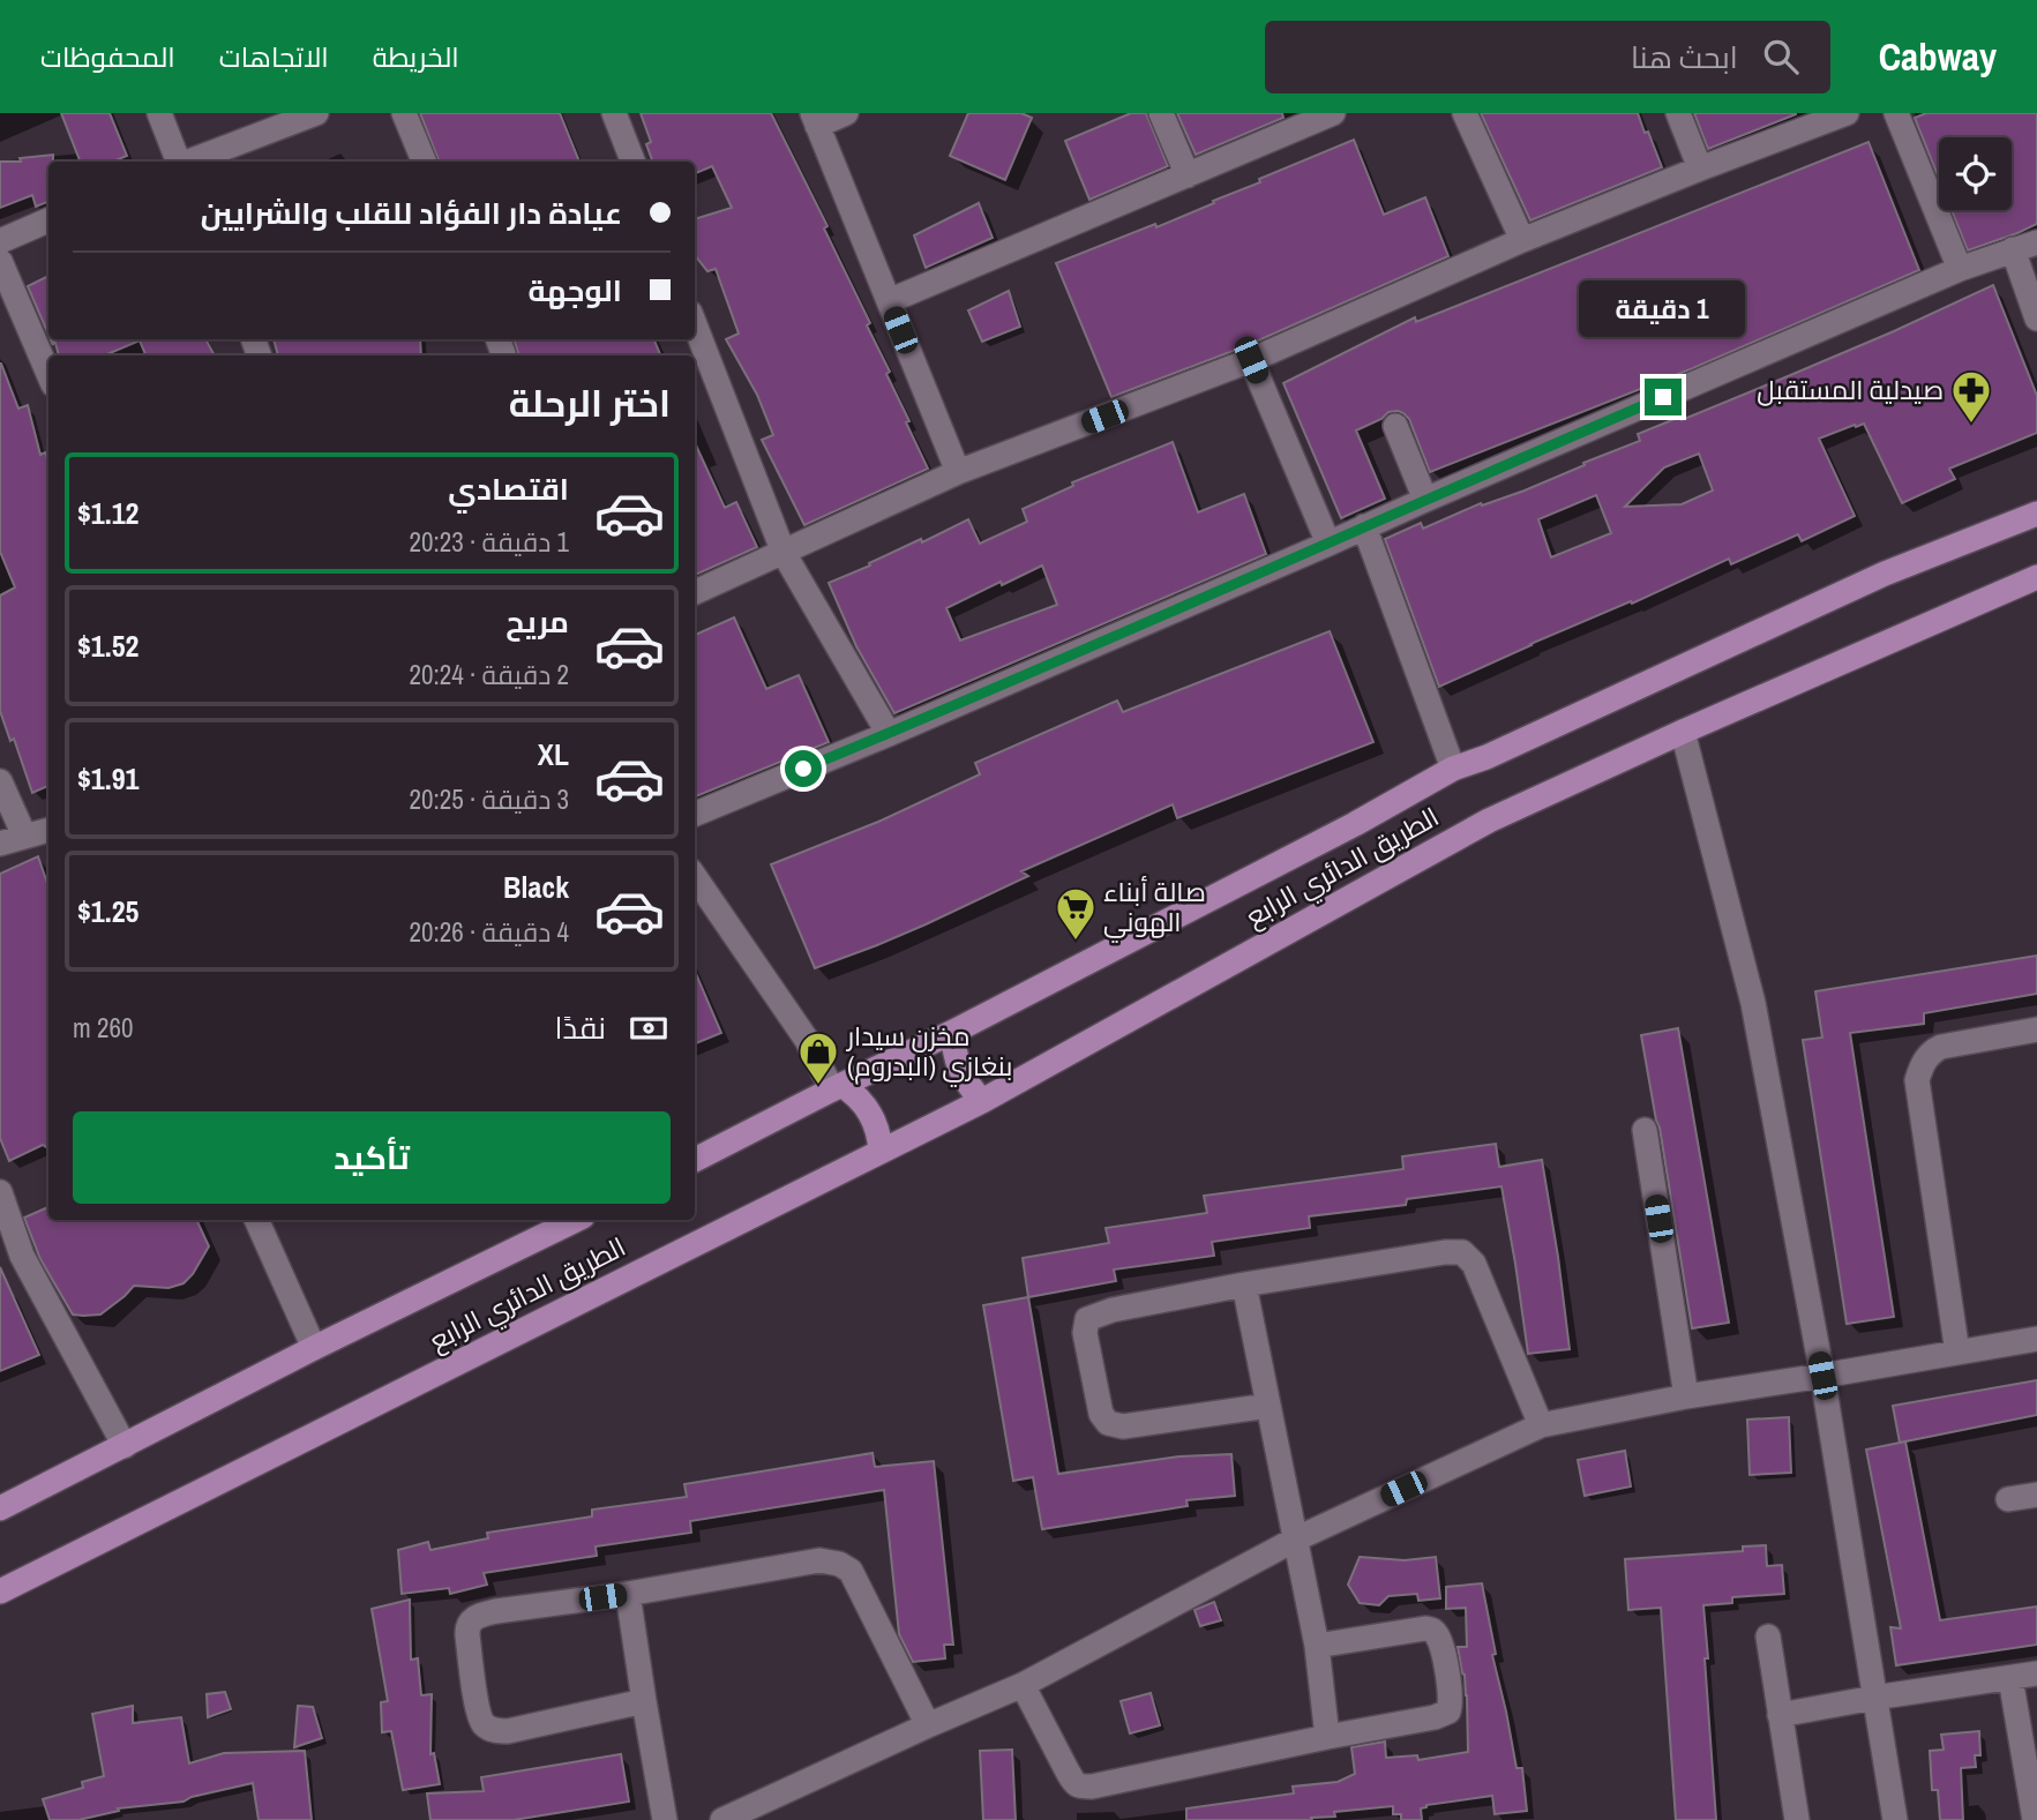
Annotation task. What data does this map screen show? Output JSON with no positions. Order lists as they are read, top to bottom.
{
  "streets": {
    "main road": ["الطريق الدائري الرابع"]
  },
  "places": {
    "pharmacy": ["صيدلية المستقبل"],
    "supermarket": ["صالة أبناء الهوني"],
    "shop": ["مخزن سيدار بنغازي (البدروم)"]
  },
  "page": {
    "header": "Cabway",
    "search": "ابحث هنا",
    "nav": ["الخريطة", "الاتجاهات", "المحفوظات"],
    "banner": ["عيادة دار الفؤاد للقلب والشرايين", "الوجهة"],
    "bubble": "1 دقيقة",
    "heading": "اختر الرحلة",
    "list": [
      {
        "name": "اقتصادي",
        "note": "1 دقيقة · 20:23",
        "value": "$1.12"
      },
      {
        "name": "مريح",
        "note": "2 دقيقة · 20:24",
        "value": "$1.52"
      },
      {
        "name": "XL",
        "note": "3 دقيقة · 20:25",
        "value": "$1.91"
      },
      {
        "name": "Black",
        "note": "4 دقيقة · 20:26",
        "value": "$1.25"
      }
    ],
    "pay": ["نقدًا", "260 m"],
    "buttons": "تأكيد"
  }
}
